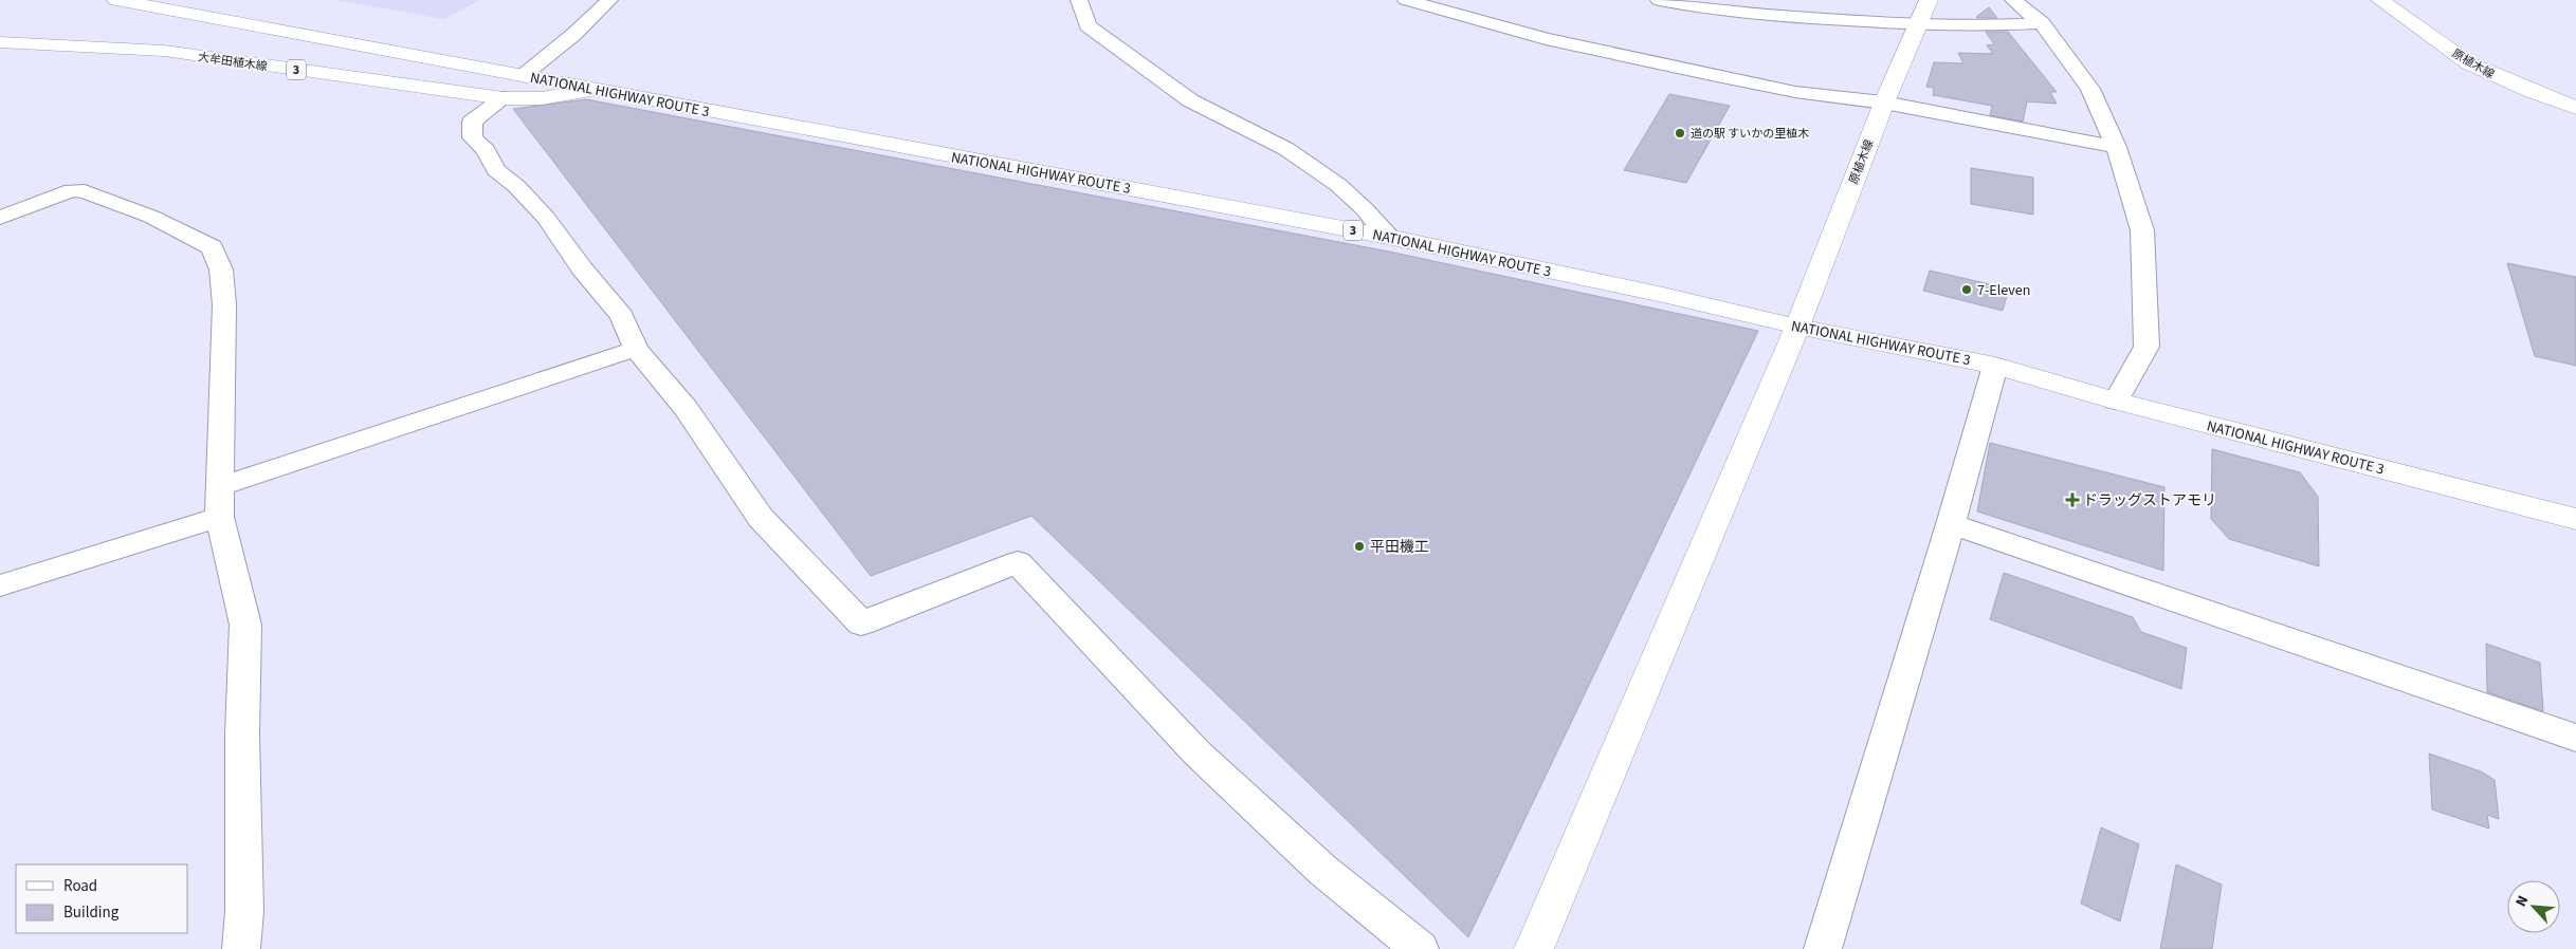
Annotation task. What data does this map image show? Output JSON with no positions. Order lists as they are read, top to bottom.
{
  "streets": {
    "main road": [
      "大牟田植木線",
      "原植木線",
      "3",
      "NATIONAL HIGHWAY ROUTE 3"
    ]
  },
  "crossings": [
    ["大牟田植木線", "NATIONAL HIGHWAY ROUTE 3"],
    ["原植木線", "NATIONAL HIGHWAY ROUTE 3"]
  ],
  "places": {
    "other": ["道の駅 すいかの里植木", "7-Eleven", "平田機工"],
    "health": ["ドラッグストアモリ"]
  },
  "legend": ["Road", "Building"],
  "north": "top left"
}
